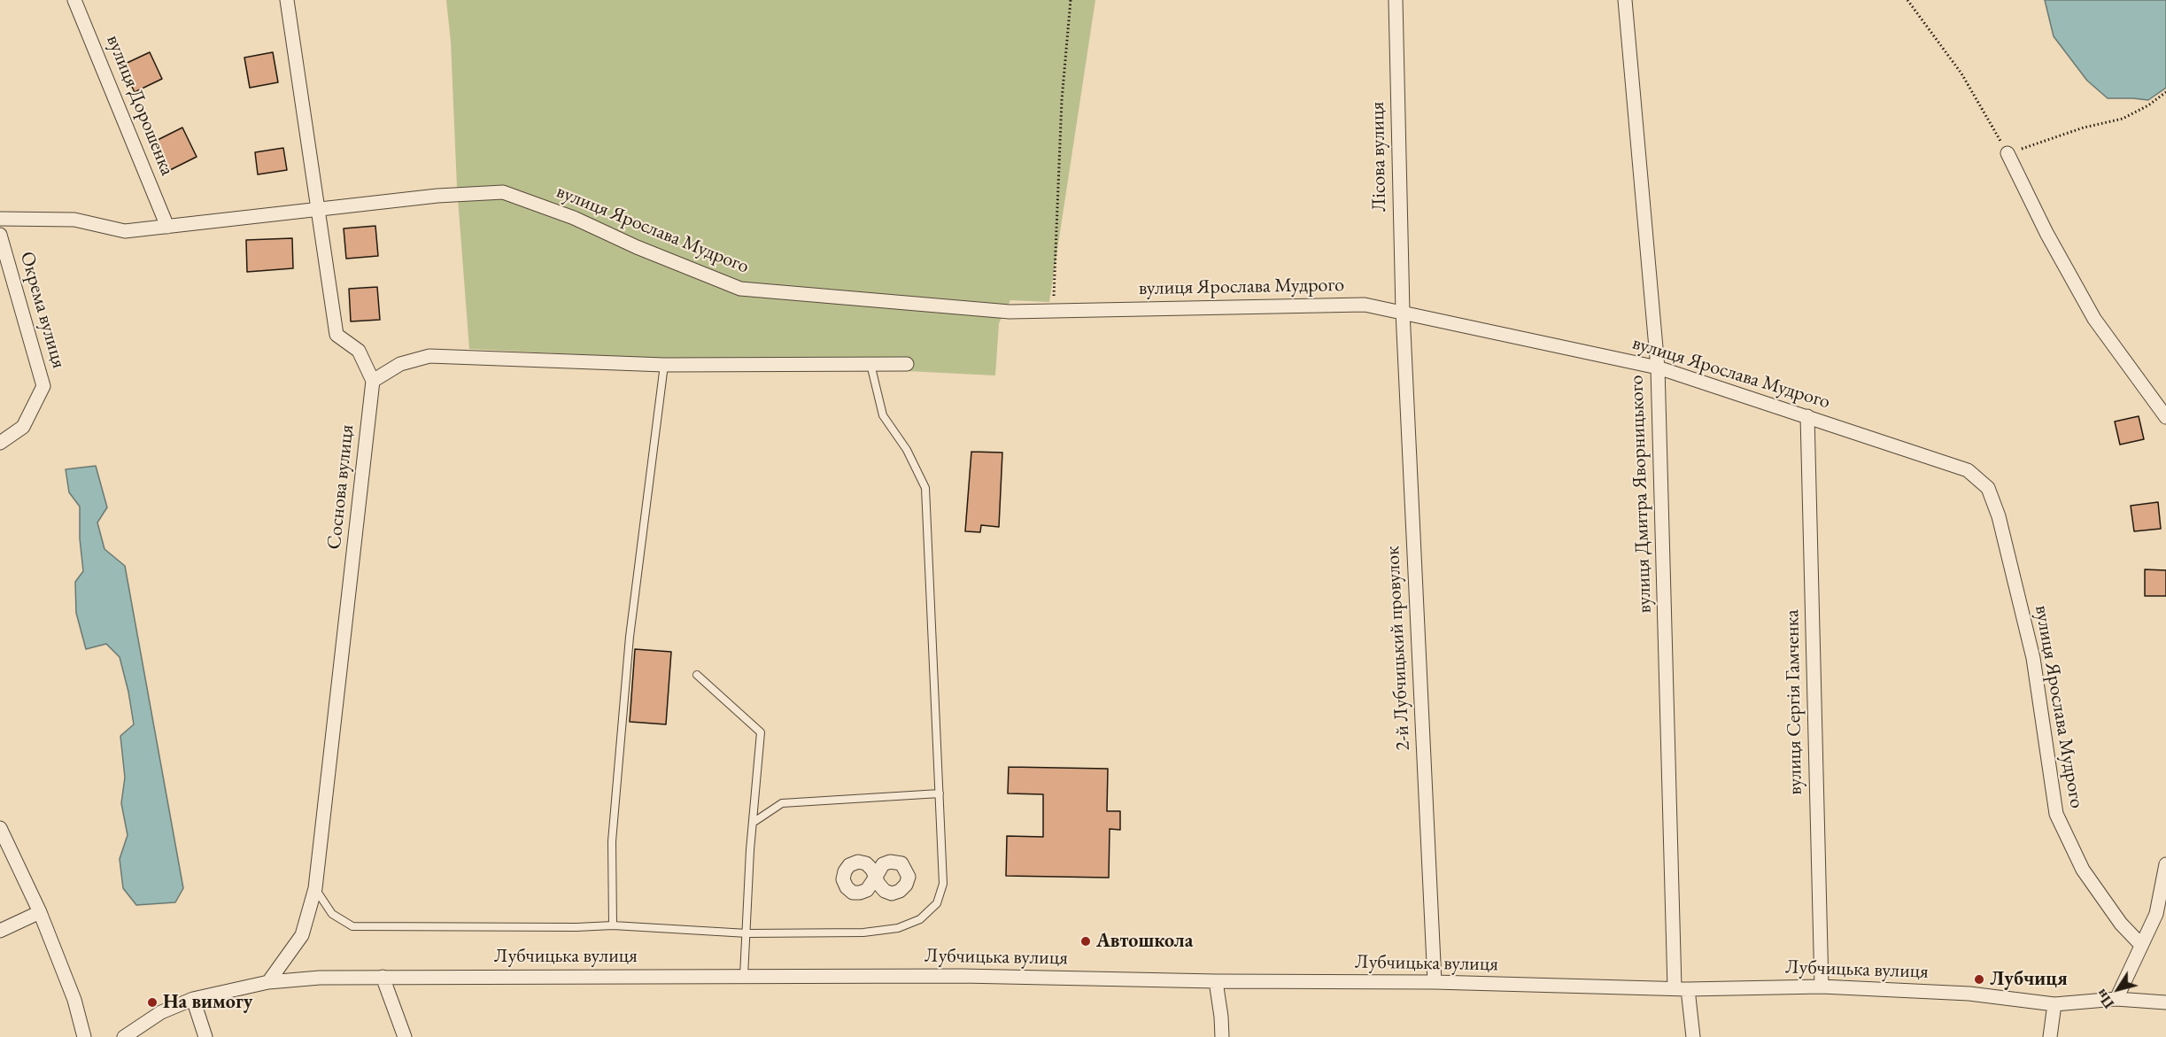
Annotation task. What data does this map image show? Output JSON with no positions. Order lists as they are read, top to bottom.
{
  "streets": {
    "street": [
      "вулиця Дорошенка",
      "Лісова вулиця",
      "вулиця Ярослава Мудрого",
      "Окрема вулиця",
      "Соснова вулиця",
      "вулиця Дмитра Яворницького",
      "2-й Лубчицький провулок",
      "вулиця Сергія Гамченка",
      "Лубчицька вулиця"
    ]
  },
  "crossings": [
    ["вулиця Дорошенка", "вулиця Ярослава Мудрого"],
    ["Лісова вулиця", "вулиця Ярослава Мудрого"],
    ["Лісова вулиця", "2-й Лубчицький провулок"],
    ["вулиця Ярослава Мудрого", "вулиця Дмитра Яворницького"],
    ["вулиця Ярослава Мудрого", "2-й Лубчицький провулок"],
    ["вулиця Ярослава Мудрого", "вулиця Сергія Гамченка"],
    ["Соснова вулиця", "Лубчицька вулиця"],
    ["вулиця Дмитра Яворницького", "Лубчицька вулиця"],
    ["2-й Лубчицький провулок", "Лубчицька вулиця"],
    ["вулиця Сергія Гамченка", "Лубчицька вулиця"]
  ],
  "places": ["Автошкола", "Лубчиця", "На вимогу"],
  "north": "bottom left"
}
